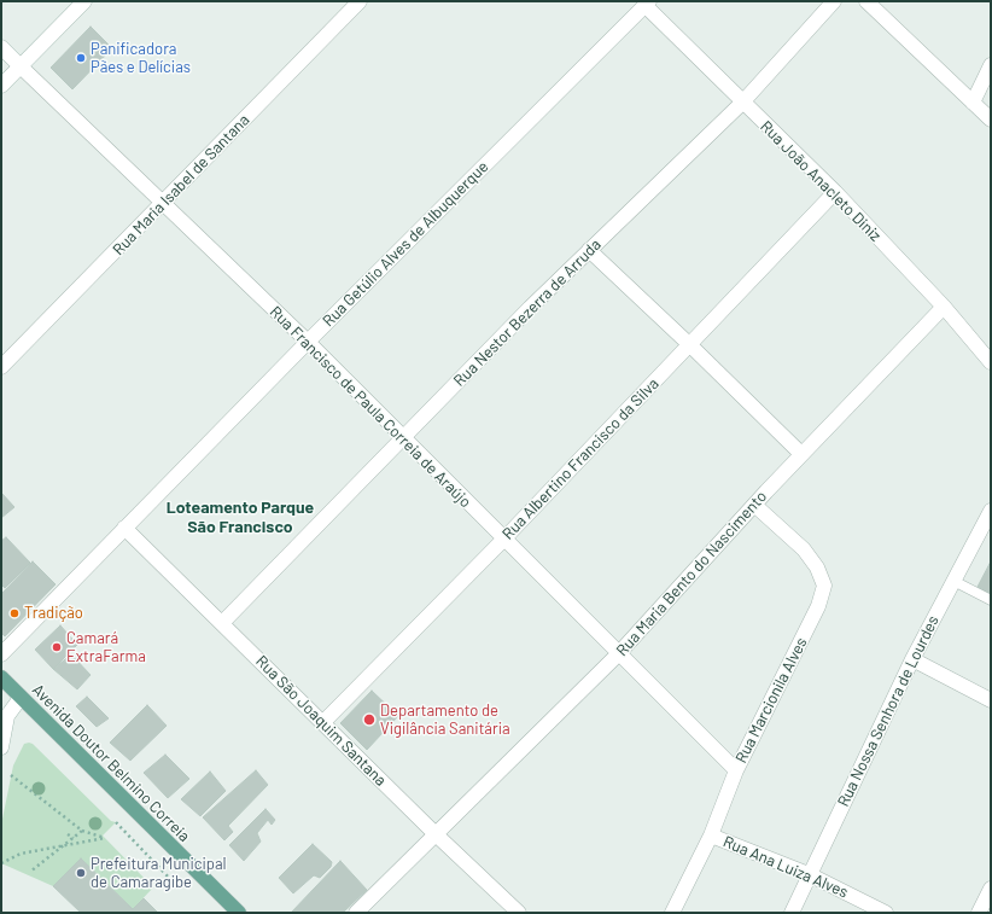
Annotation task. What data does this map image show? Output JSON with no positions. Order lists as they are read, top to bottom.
{
  "streets": {
    "main road": ["Avenida Doutor Belmino Correia"],
    "street": [
      "Rua João Anacleto Diniz",
      "Rua Maria Isabel de Santana",
      "Rua Getúlio Alves de Albuquerque",
      "Rua Nestor Bezerra de Arruda",
      "Rua Francisco de Paula Correia de Araújo",
      "Rua Albertino Francisco da Silva",
      "Rua Maria Bento do Nascimento",
      "Rua Marcionila Alves",
      "Rua Nossa Senhora de Lourdes",
      "Rua São Joaquim Santana",
      "Rua Ana Luiza Alves"
    ]
  },
  "crossings": [
    ["Rua João Anacleto Diniz", "Rua Getúlio Alves de Albuquerque"],
    ["Rua João Anacleto Diniz", "Rua Nestor Bezerra de Arruda"],
    ["Rua João Anacleto Diniz", "Rua Albertino Francisco da Silva"],
    ["Rua João Anacleto Diniz", "Rua Maria Bento do Nascimento"],
    ["Rua Maria Isabel de Santana", "Rua Francisco de Paula Correia de Araújo"],
    ["Rua Getúlio Alves de Albuquerque", "Rua Francisco de Paula Correia de Araújo"],
    ["Rua Getúlio Alves de Albuquerque", "Rua São Joaquim Santana"],
    ["Rua Nestor Bezerra de Arruda", "Rua Francisco de Paula Correia de Araújo"],
    ["Rua Nestor Bezerra de Arruda", "Rua São Joaquim Santana"],
    ["Rua Francisco de Paula Correia de Araújo", "Rua Albertino Francisco da Silva"],
    ["Rua Francisco de Paula Correia de Araújo", "Rua Maria Bento do Nascimento"],
    ["Rua Francisco de Paula Correia de Araújo", "Rua Marcionila Alves"],
    ["Rua Albertino Francisco da Silva", "Rua São Joaquim Santana"],
    ["Rua Maria Bento do Nascimento", "Rua Marcionila Alves"],
    ["Rua Maria Bento do Nascimento", "Rua São Joaquim Santana"],
    ["Rua Marcionila Alves", "Rua Ana Luiza Alves"],
    ["Rua Nossa Senhora de Lourdes", "Rua Ana Luiza Alves"]
  ],
  "districts": ["Loteamento Parque São Francisco"],
  "places": [
    "Panificadora Pães e Delícias",
    "Tradição",
    "Camará ExtraFarma",
    "Departamento de Vigilância Sanitária",
    "Prefeitura Municipal de Camaragibe"
  ]
}
